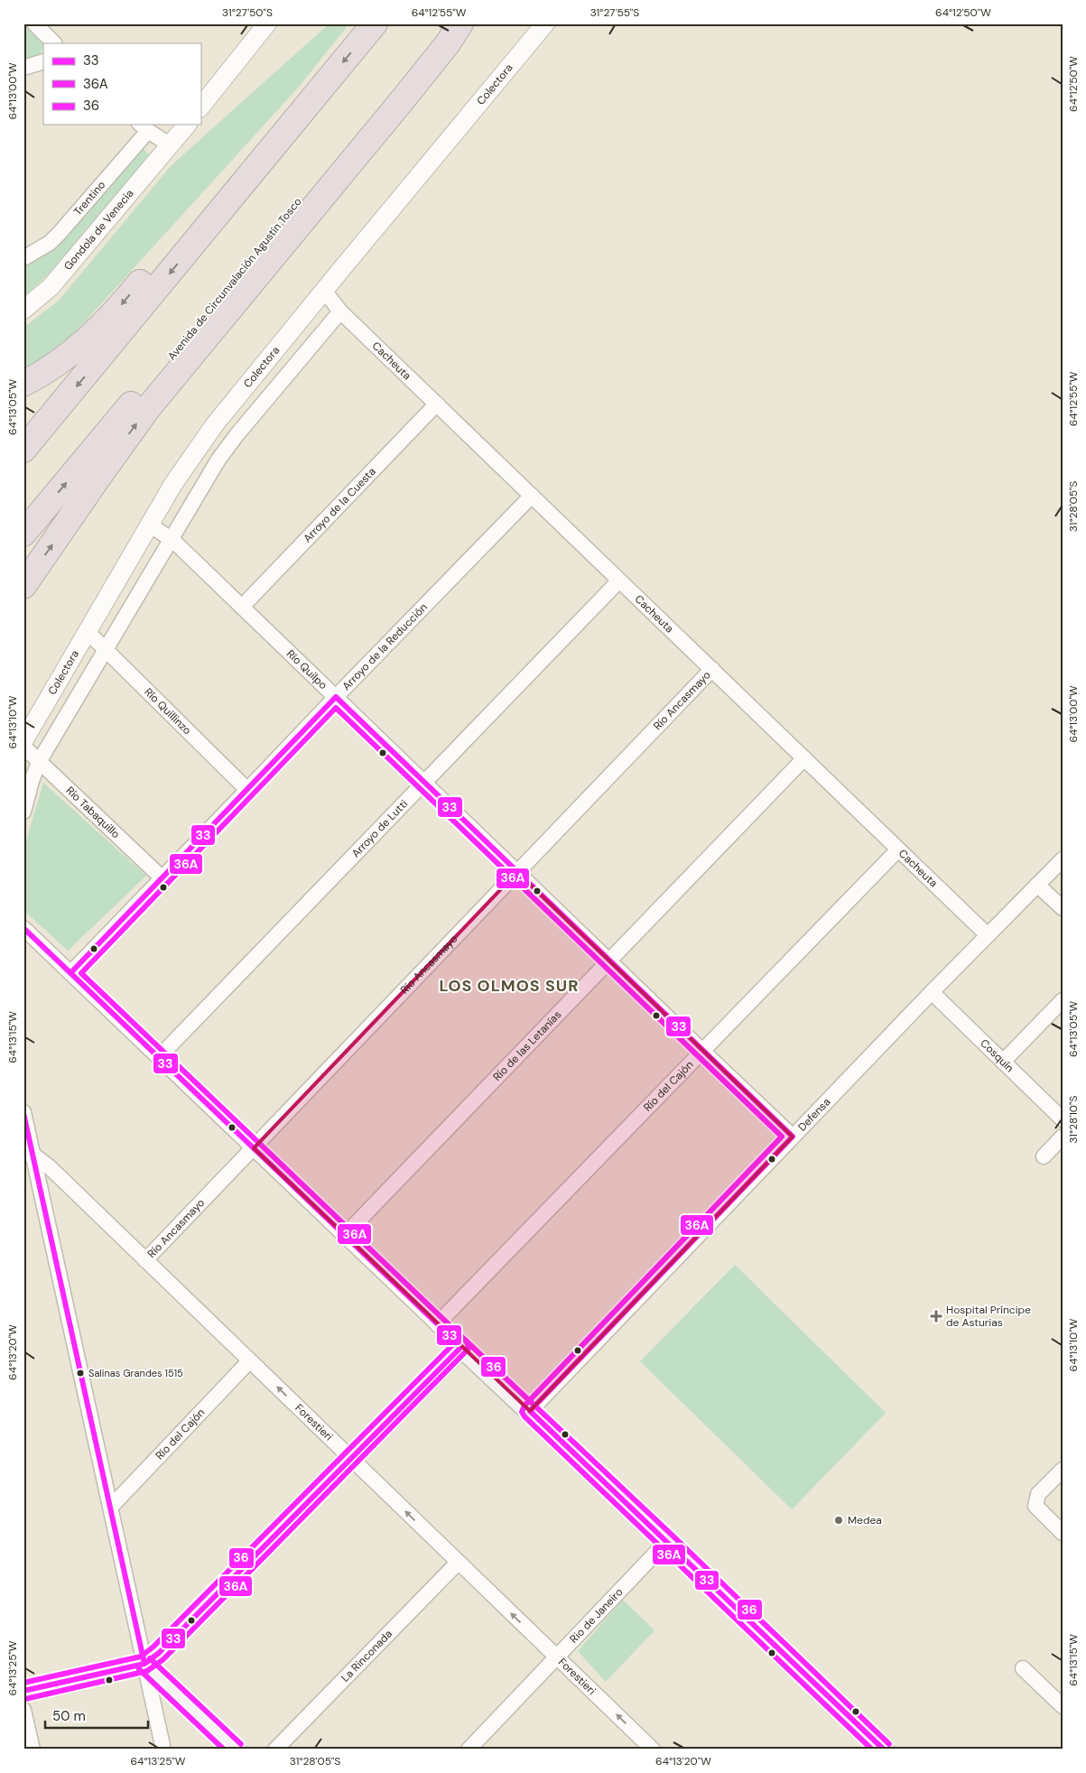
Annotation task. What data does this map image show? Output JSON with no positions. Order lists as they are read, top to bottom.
{
  "streets": {
    "highway": ["Avenida de Circunvalación Agustín Tosco"],
    "street": [
      "Colectora",
      "Trentino",
      "Gondola de Venecia",
      "Cacheuta",
      "Arroyo de la Cuesta",
      "Arroyo de la Reducción",
      "Río Quilpo",
      "Río Ancasmayo",
      "Río Quillinzo",
      "Río Tabaquillo",
      "Arroyo de Lutti",
      "Río de las Letanías",
      "Cosquín",
      "Río del Cajón",
      "Defensa",
      "Forestieri",
      "Rio de Janeiro",
      "La Rinconada"
    ]
  },
  "crossings": [
    ["Colectora", "Cacheuta"],
    ["Colectora", "Río Quilpo"],
    ["Colectora", "Río Quillinzo"],
    ["Cacheuta", "Arroyo de la Cuesta"],
    ["Cacheuta", "Arroyo de la Reducción"],
    ["Cacheuta", "Río Ancasmayo"],
    ["Cacheuta", "Arroyo de Lutti"],
    ["Cacheuta", "Río de las Letanías"],
    ["Cacheuta", "Río del Cajón"],
    ["Cacheuta", "Defensa"],
    ["Arroyo de la Cuesta", "Río Quilpo"],
    ["Arroyo de la Reducción", "Río Quilpo"],
    ["Arroyo de la Reducción", "Río Quillinzo"],
    ["Arroyo de la Reducción", "Río Tabaquillo"],
    ["Río Quilpo", "Río Ancasmayo"],
    ["Río Quilpo", "Arroyo de Lutti"],
    ["Río Quilpo", "Río de las Letanías"],
    ["Río Quilpo", "Río del Cajón"],
    ["Río Quilpo", "Defensa"],
    ["Río Ancasmayo", "Forestieri"],
    ["Cosquín", "Defensa"],
    ["Río del Cajón", "Forestieri"],
    ["Forestieri", "Rio de Janeiro"],
    ["Forestieri", "La Rinconada"]
  ],
  "one_way": ["Forestieri"],
  "districts": ["LOS OLMOS SUR"],
  "places": {
    "health": ["Hospital Príncipe de Asturias"],
    "other": ["Salinas Grandes 1515", "Medea"]
  },
  "lines": ["transit line 33", "transit line 36A", "transit line 36"],
  "legend": ["33", "36A", "36"],
  "scale_bar": "50 m",
  "coordinates": [
    "31°27'50\"S",
    "64°12'55\"W",
    "31°27'55\"S",
    "64°12'50\"W",
    "64°13'00\"W",
    "64°13'05\"W",
    "31°28'05\"S",
    "64°13'10\"W",
    "64°13'15\"W",
    "31°28'10\"S",
    "64°13'20\"W",
    "64°13'25\"W"
  ]
}
